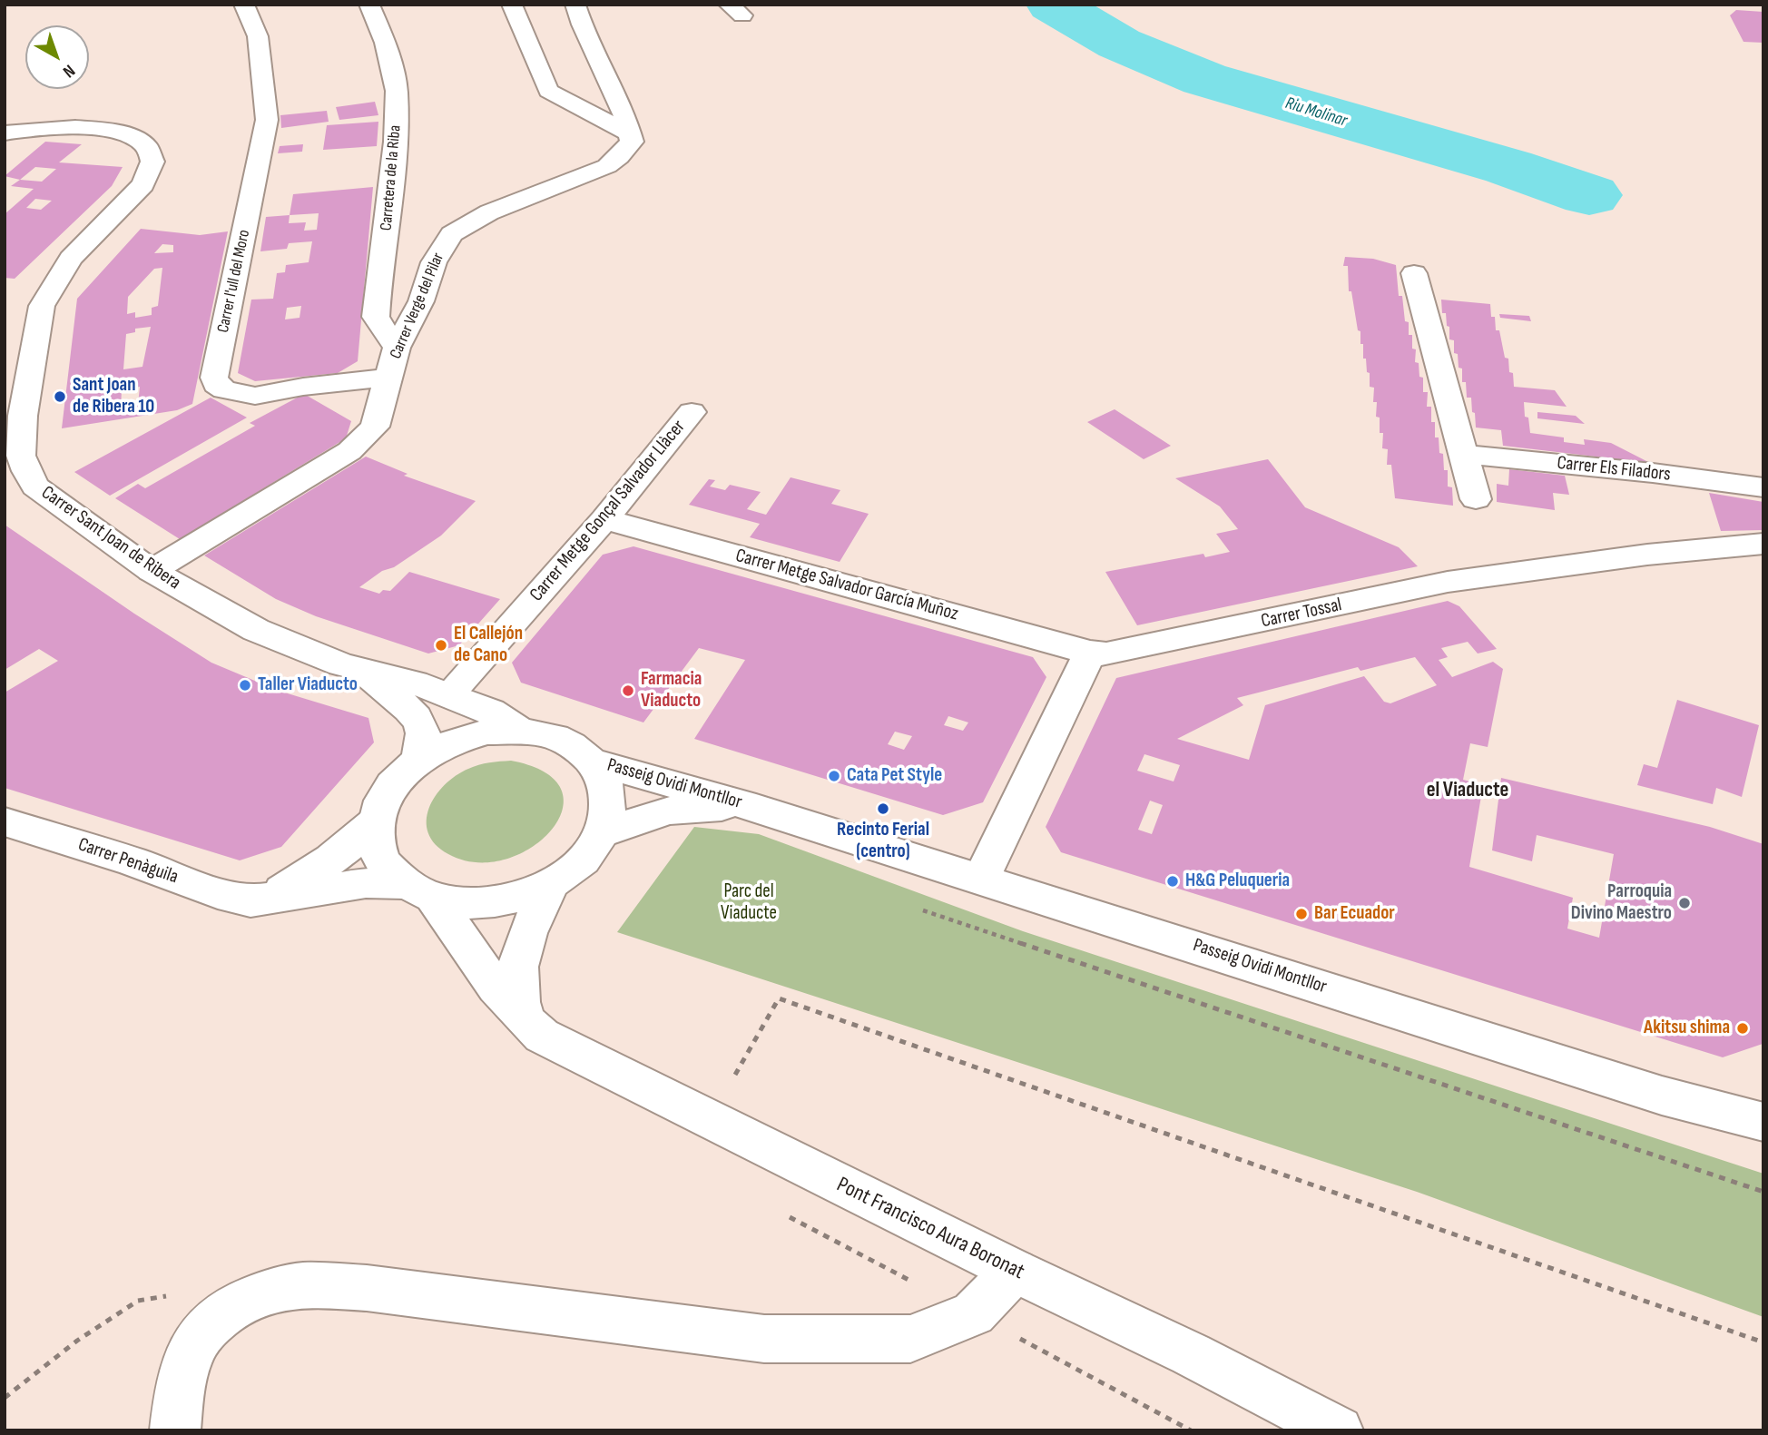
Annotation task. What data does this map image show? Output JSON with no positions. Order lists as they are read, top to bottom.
{
  "streets": {
    "street": [
      "Carretera de la Riba",
      "Carrer l'ull del Moro",
      "Carrer Verge del Pilar",
      "Carrer Els Filadors",
      "Carrer Metge Gonçal Salvador Llàcer",
      "Carrer Sant Joan de Ribera",
      "Carrer Metge Salvador García Muñoz",
      "Carrer Tossal",
      "Passeig Ovidi Montllor",
      "Carrer Penàguila",
      "Pont Francisco Aura Boronat"
    ]
  },
  "crossings": [
    ["Carretera de la Riba", "Carrer Verge del Pilar"],
    ["Carrer l'ull del Moro", "Carrer Verge del Pilar"],
    ["Carrer Verge del Pilar", "Carrer Sant Joan de Ribera"],
    ["Carrer Metge Gonçal Salvador Llàcer", "Carrer Sant Joan de Ribera"],
    ["Carrer Metge Gonçal Salvador Llàcer", "Carrer Metge Salvador García Muñoz"],
    ["Carrer Sant Joan de Ribera", "Passeig Ovidi Montllor"],
    ["Carrer Sant Joan de Ribera", "Carrer Penàguila"],
    ["Carrer Sant Joan de Ribera", "Pont Francisco Aura Boronat"],
    ["Carrer Metge Salvador García Muñoz", "Carrer Tossal"],
    ["Passeig Ovidi Montllor", "Carrer Penàguila"],
    ["Passeig Ovidi Montllor", "Pont Francisco Aura Boronat"],
    ["Carrer Penàguila", "Pont Francisco Aura Boronat"]
  ],
  "districts": ["el Viaducte"],
  "water": ["Riu Molinar"],
  "parks": ["Parc del Viaducte"],
  "places": [
    "Sant Joan de Ribera 10",
    "El Callejón de Cano",
    "Taller Viaducto",
    "Farmacia Viaducto",
    "Cata Pet Style",
    "Recinto Ferial (centro)",
    "H&G Peluqueria",
    "Parroquia Divino Maestro",
    "Bar Ecuador",
    "Akitsu shima"
  ],
  "north": "bottom right"
}
